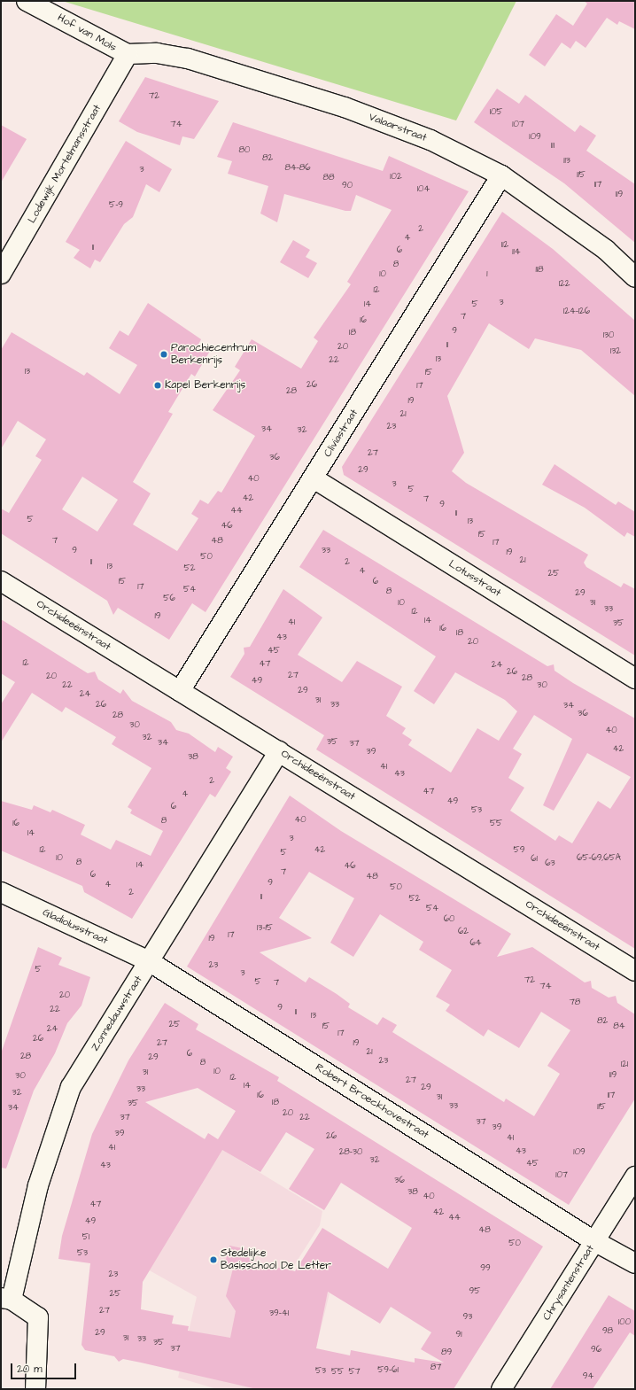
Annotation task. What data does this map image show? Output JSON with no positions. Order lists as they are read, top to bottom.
{
  "streets": {
    "street": [
      "Hof van Mols",
      "Valaarstraat",
      "Lodewijk Mortelmansstraat",
      "Cliviastraat",
      "Lotusstraat",
      "Orchideeënstraat",
      "Gladiolusstraat",
      "Zonnedauwstraat",
      "Robert Broeckhovestraat",
      "Chrysantenstraat"
    ]
  },
  "crossings": [
    ["Hof van Mols", "Valaarstraat"],
    ["Hof van Mols", "Lodewijk Mortelmansstraat"],
    ["Valaarstraat", "Lodewijk Mortelmansstraat"],
    ["Valaarstraat", "Cliviastraat"],
    ["Cliviastraat", "Lotusstraat"],
    ["Cliviastraat", "Orchideeënstraat"],
    ["Orchideeënstraat", "Zonnedauwstraat"],
    ["Gladiolusstraat", "Zonnedauwstraat"],
    ["Gladiolusstraat", "Robert Broeckhovestraat"],
    ["Zonnedauwstraat", "Robert Broeckhovestraat"],
    ["Robert Broeckhovestraat", "Chrysantenstraat"]
  ],
  "places": ["Parochiecentrum Berkenrijs", "Kapel Berkenrijs", "Stedelijke Basisschool De Letter"],
  "house_numbers": [
    "72",
    "105",
    "74",
    "107",
    "109",
    "111",
    "80",
    "82",
    "113",
    "84-86",
    "3",
    "115",
    "102",
    "88",
    "117",
    "90",
    "104",
    "119",
    "5-9",
    "2",
    "4",
    "112",
    "11",
    "6",
    "114",
    "8",
    "118",
    "10",
    "1",
    "122",
    "12",
    "3",
    "14",
    "5",
    "124-126",
    "7",
    "16",
    "9",
    "18",
    "130",
    "11",
    "20",
    "132",
    "13",
    "22",
    "13",
    "15",
    "26",
    "17",
    "28",
    "19",
    "21",
    "23",
    "34",
    "32",
    "27",
    "36",
    "29",
    "40",
    "3",
    "5",
    "42",
    "7",
    "9",
    "44",
    "11",
    "5",
    "13",
    "46",
    "15",
    "7",
    "48",
    "17",
    "9",
    "33",
    "19",
    "50",
    "21",
    "11",
    "2",
    "13",
    "52",
    "4",
    "25",
    "15",
    "6",
    "17",
    "54",
    "8",
    "29",
    "56",
    "10",
    "31",
    "33",
    "12",
    "19",
    "14",
    "41",
    "35",
    "16",
    "18",
    "43",
    "20",
    "45",
    "12",
    "47",
    "24",
    "26",
    "27",
    "20",
    "28",
    "49",
    "22",
    "30",
    "29",
    "24",
    "31",
    "26",
    "33",
    "34",
    "36",
    "28",
    "30",
    "40",
    "32",
    "35",
    "34",
    "37",
    "42",
    "39",
    "38",
    "41",
    "43",
    "2",
    "47",
    "4",
    "49",
    "6",
    "53",
    "40",
    "8",
    "16",
    "55",
    "14",
    "3",
    "12",
    "42",
    "59",
    "5",
    "10",
    "65-69,65A",
    "61",
    "8",
    "63",
    "14",
    "46",
    "7",
    "6",
    "48",
    "9",
    "4",
    "50",
    "2",
    "11",
    "52",
    "54",
    "60",
    "13-15",
    "62",
    "17",
    "19",
    "64",
    "23",
    "5",
    "3",
    "72",
    "5",
    "7",
    "74",
    "20",
    "78",
    "9",
    "22",
    "11",
    "13",
    "82",
    "25",
    "15",
    "84",
    "24",
    "17",
    "26",
    "27",
    "19",
    "21",
    "6",
    "28",
    "29",
    "23",
    "8",
    "121",
    "10",
    "31",
    "119",
    "30",
    "12",
    "27",
    "14",
    "29",
    "33",
    "32",
    "16",
    "117",
    "31",
    "18",
    "35",
    "33",
    "115",
    "34",
    "20",
    "37",
    "22",
    "37",
    "39",
    "39",
    "26",
    "41",
    "41",
    "43",
    "28-30",
    "109",
    "32",
    "45",
    "43",
    "107",
    "36",
    "38",
    "40",
    "47",
    "42",
    "44",
    "49",
    "48",
    "51",
    "50",
    "53",
    "99",
    "23",
    "95",
    "25",
    "27",
    "39-41",
    "93",
    "100",
    "98",
    "29",
    "91",
    "31",
    "33",
    "35",
    "37",
    "96",
    "89",
    "87",
    "59-61",
    "53",
    "55",
    "57",
    "94"
  ],
  "scale_bar": "20 m"
}
